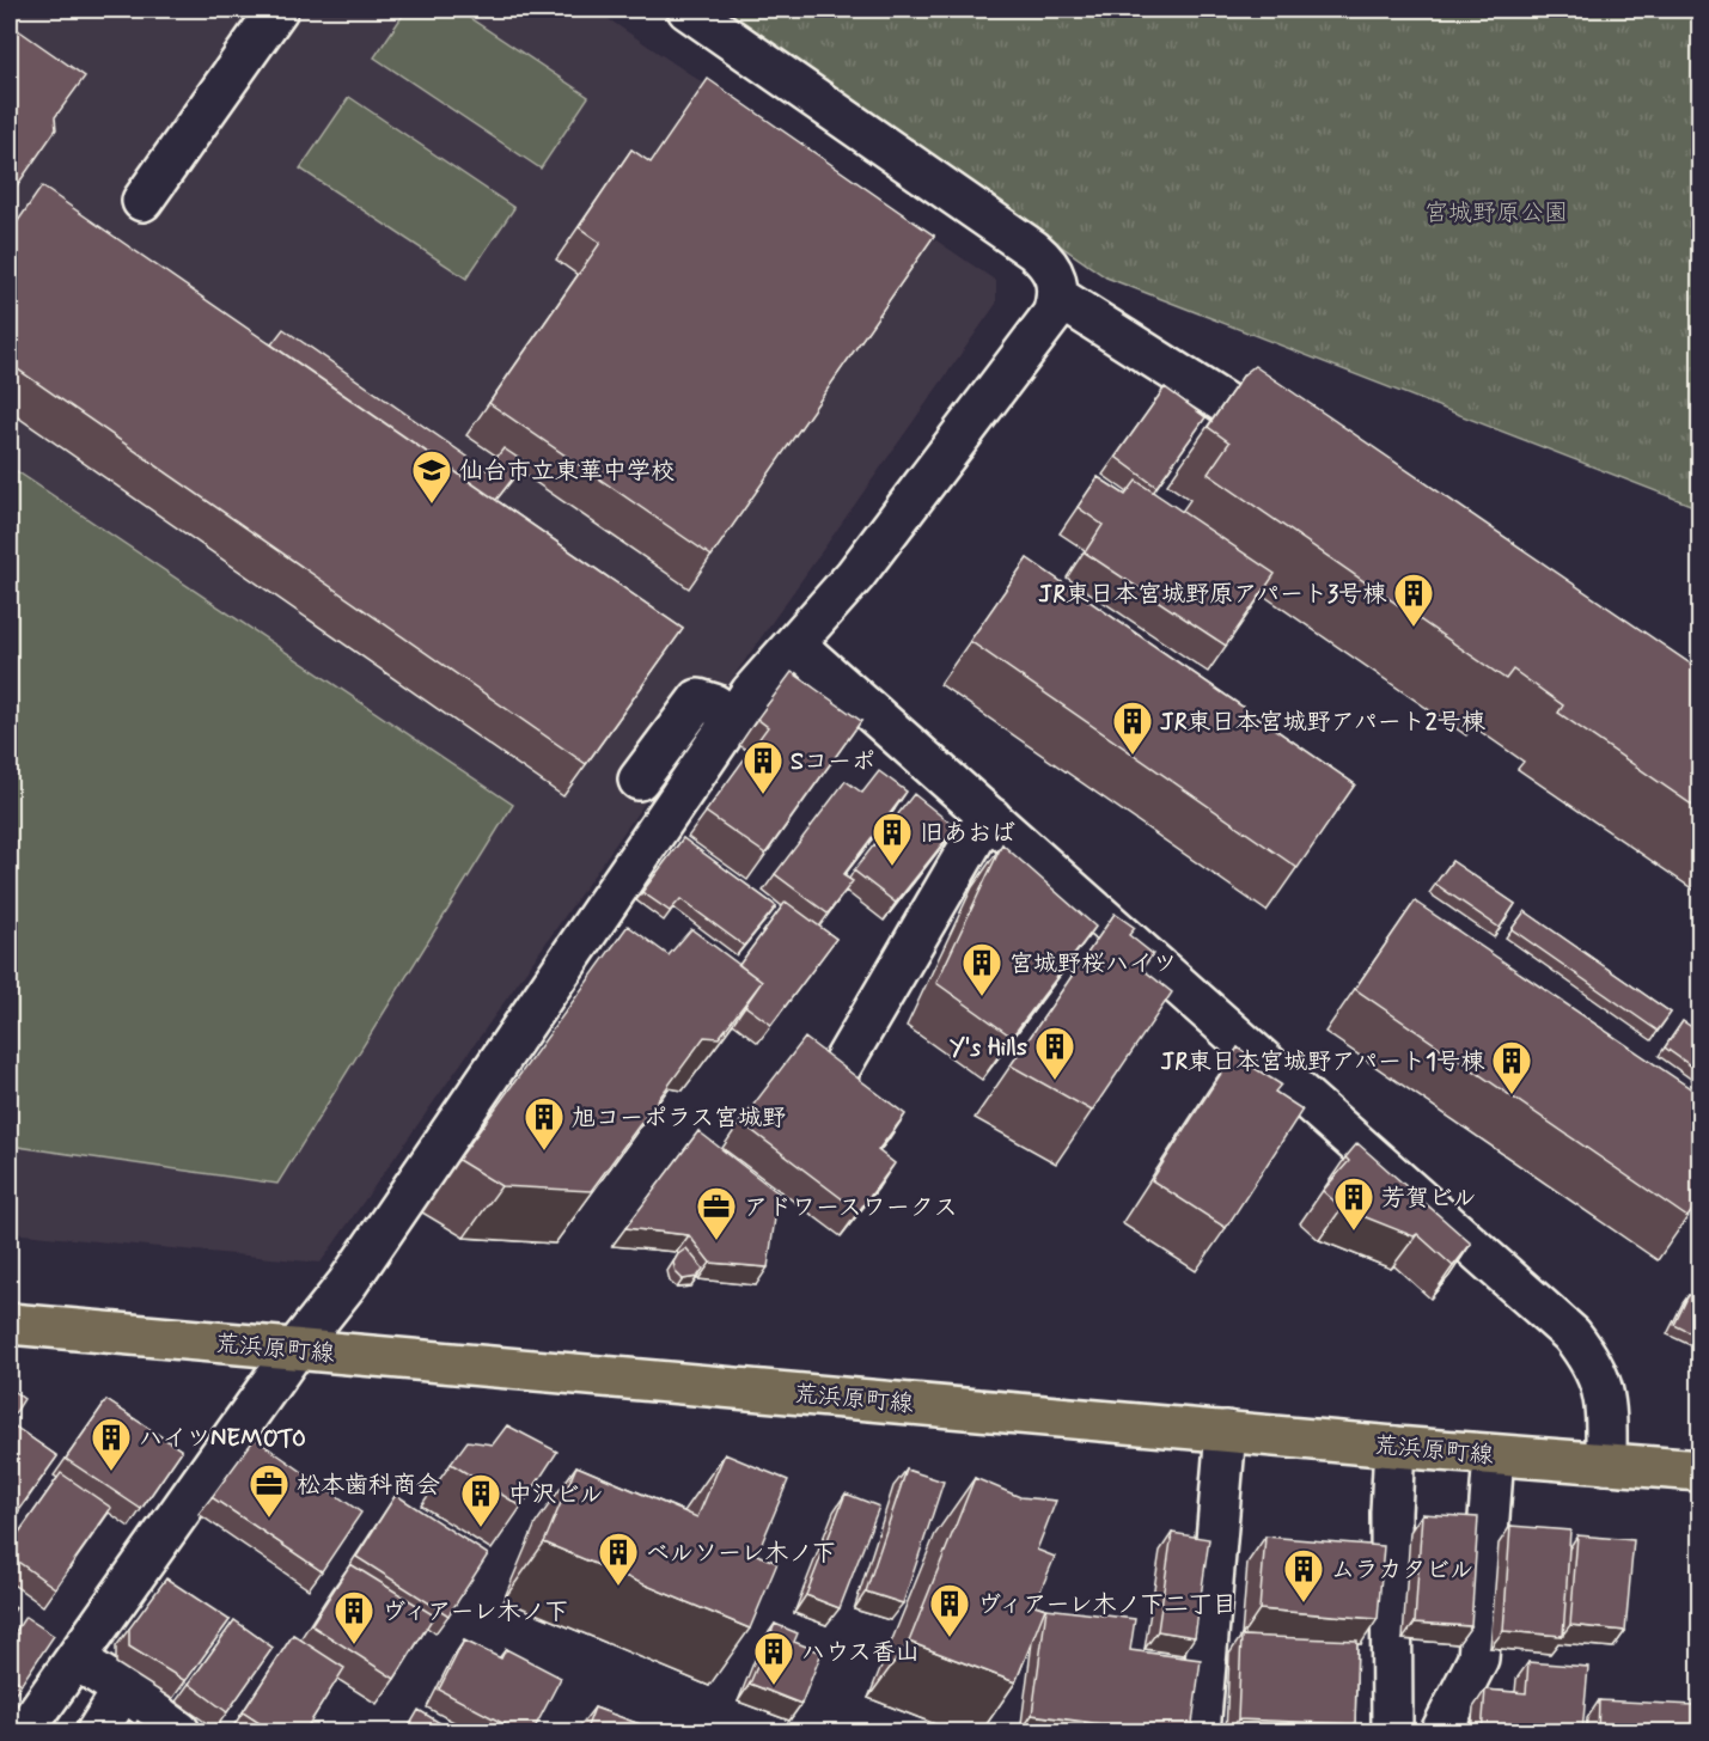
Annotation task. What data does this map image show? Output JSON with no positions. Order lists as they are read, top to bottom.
{
  "streets": {
    "main road": ["荒浜原町線"]
  },
  "parks": ["宮城野原公園"],
  "places": {
    "school or university": ["仙台市立東華中学校"],
    "building": [
      "JR東日本宮城野原アパート3号棟",
      "JR東日本宮城野アパート2号棟",
      "Sコーポ",
      "旧あおば",
      "宮城野桜ハイツ",
      "Y's Hills",
      "JR東日本宮城野アパート1号棟",
      "旭コーポラス宮城野",
      "芳賀ビル",
      "ハイツNEMOTO",
      "中沢ビル",
      "ベルソーレ木ノ下",
      "ムラカタビル",
      "ヴィアーレ木ノ下二丁目",
      "ヴィアーレ木ノ下",
      "ハウス香山"
    ],
    "office": ["アドワースワークス", "松本歯科商会"]
  }
}
